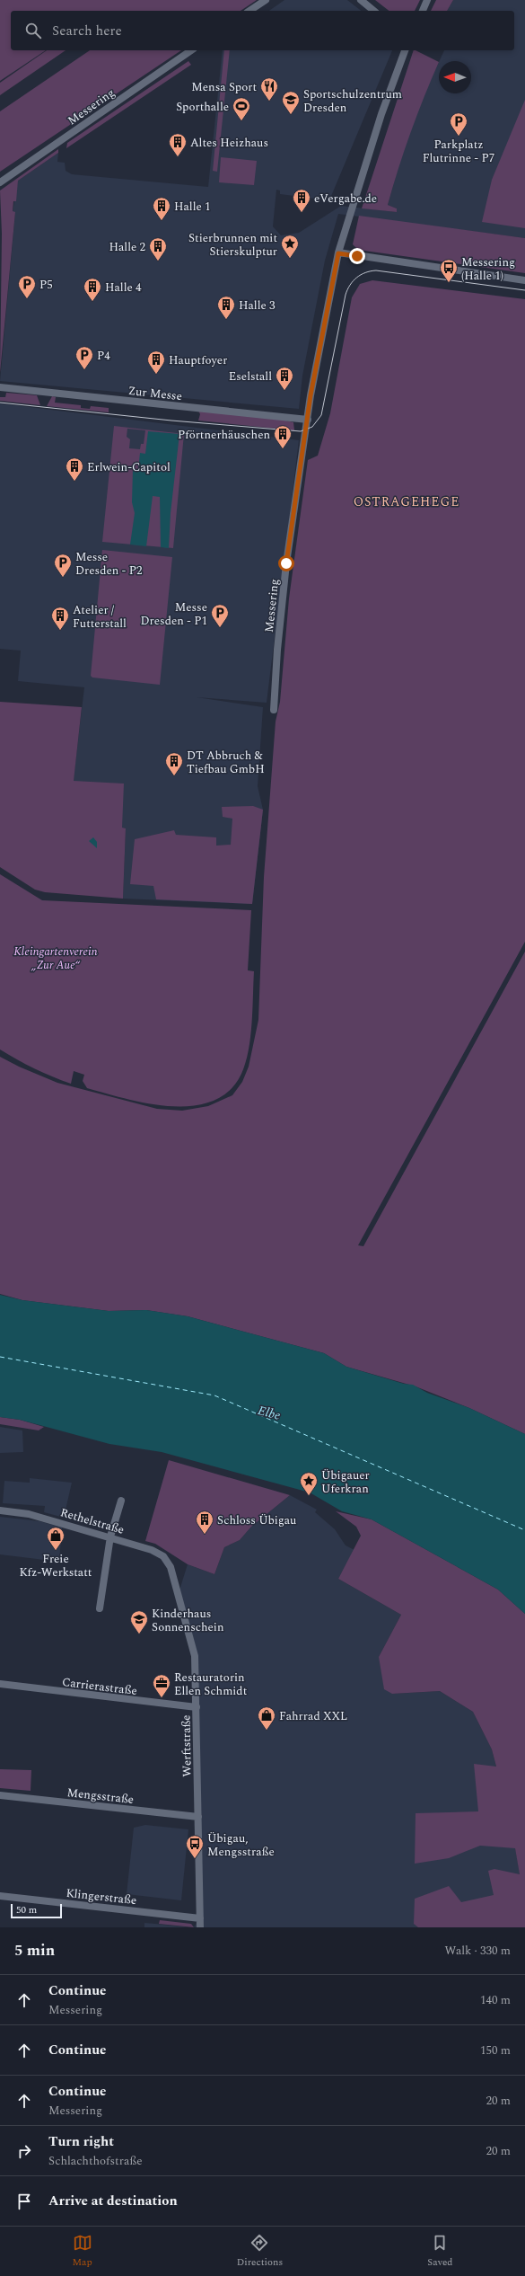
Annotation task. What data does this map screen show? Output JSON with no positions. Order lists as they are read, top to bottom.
{
  "streets": {
    "street": [
      "Messering",
      "Zur Messe",
      "Rethelstraße",
      "Carrierastraße",
      "Werftstraße",
      "Mengsstraße",
      "Klingerstraße"
    ]
  },
  "crossings": [
    ["Messering", "Zur Messe"],
    ["Rethelstraße", "Werftstraße"],
    ["Carrierastraße", "Werftstraße"],
    ["Werftstraße", "Mengsstraße"],
    ["Werftstraße", "Klingerstraße"]
  ],
  "districts": ["OSTRAGEHEGE"],
  "water": ["Elbe"],
  "parks": ["Kleingartenverein „Zur Aue“"],
  "places": {
    "restaurant": ["Mensa Sport"],
    "school or university": ["Sportschulzentrum Dresden", "Kinderhaus Sonnenschein"],
    "sports": ["Sporthalle"],
    "parking": [
      "Parkplatz Flutrinne - P7",
      "P5",
      "P4",
      "Messe Dresden - P2",
      "Messe Dresden - P1"
    ],
    "building": [
      "Altes Heizhaus",
      "eVergabe.de",
      "Halle 1",
      "Halle 2",
      "Halle 4",
      "Halle 3",
      "Hauptfoyer",
      "Eselstall",
      "Pförtnerhäuschen",
      "Erlwein-Capitol",
      "Atelier / Futterstall",
      "DT Abbruch & Tiefbau GmbH",
      "Schloss Übigau"
    ],
    "place": ["Stierbrunnen mit Stierskulptur", "Übigauer Uferkran"],
    "bus stop": ["Messering (Halle 1)", "Übigau, Mengsstraße"],
    "shop": ["Freie Kfz-Werkstatt", "Fahrrad XXL"],
    "office": ["Restauratorin Ellen Schmidt"]
  },
  "scale_bar": "50 m",
  "north": "left",
  "page": {
    "search": "Search here",
    "scale": "50 m",
    "heading": ["5 min", "Walk · 330 m"],
    "list": [
      ["Continue", "Messering", "140 m"],
      ["Continue", "150 m"],
      ["Continue", "Messering", "20 m"],
      ["Turn right", "Schlachthofstraße", "20 m"],
      "Arrive at destination"
    ],
    "nav": ["Map", "Directions", "Saved"]
  }
}
